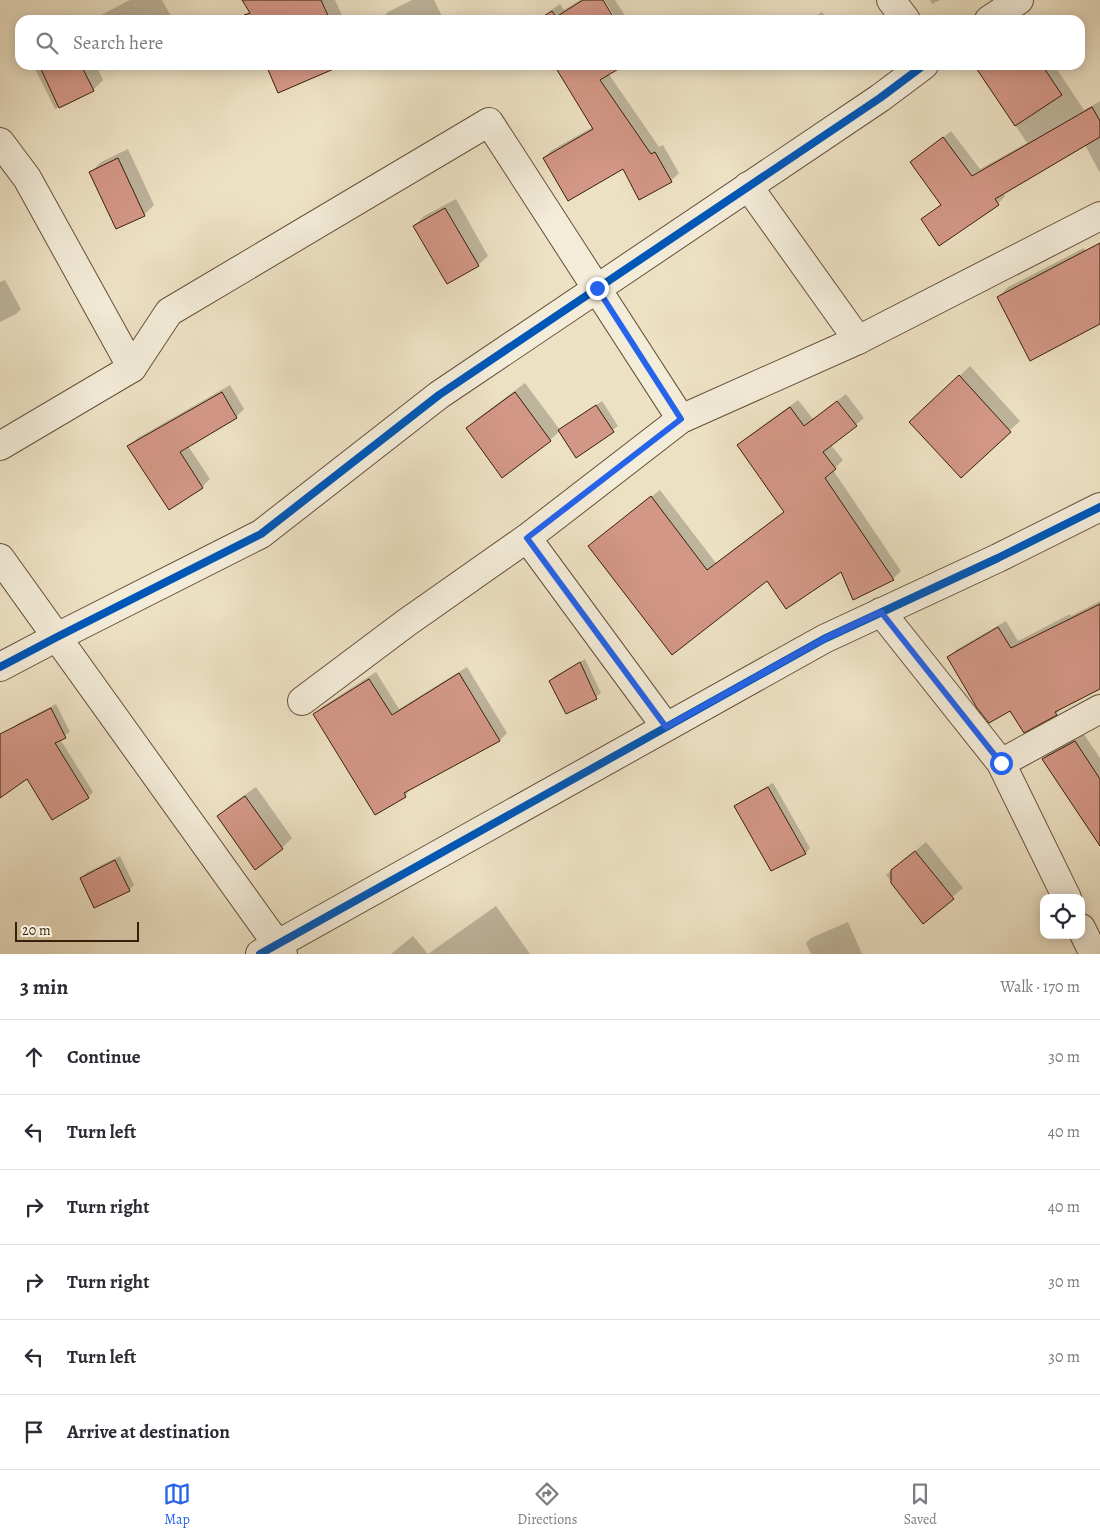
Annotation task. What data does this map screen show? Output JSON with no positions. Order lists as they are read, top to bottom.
{
  "scale_bar": "20 m",
  "page": {
    "search": "Search here",
    "scale": "20 m",
    "heading": ["3 min", "Walk · 170 m"],
    "list": [
      ["Continue", "30 m"],
      ["Turn left", "40 m"],
      ["Turn right", "40 m"],
      ["Turn right", "30 m"],
      ["Turn left", "30 m"],
      "Arrive at destination"
    ],
    "nav": ["Map", "Directions", "Saved"]
  }
}
